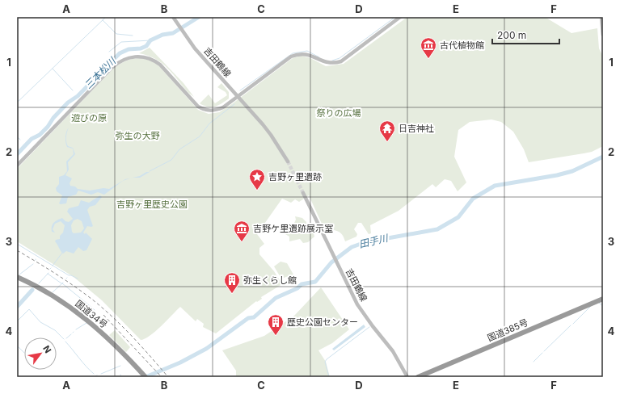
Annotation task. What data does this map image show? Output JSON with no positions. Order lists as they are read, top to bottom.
{
  "streets": {
    "highway": ["国道34号", "国道385号"],
    "street": ["吉田鶴線"]
  },
  "water": ["三本松川", "田手川"],
  "parks": [
    "祭りの広場",
    "遊びの原",
    "弥生の大野",
    "吉野ヶ里歴史公園"
  ],
  "places": {
    "museum": ["古代植物館", "吉野ケ里遺跡展示室"],
    "temple": ["日吉神社"],
    "place": ["吉野ヶ里遺跡"],
    "building": ["弥生くらし館", "歴史公園センター"]
  },
  "scale_bar": "200 m",
  "north": "top right",
  "grid": {
    "columns": [
      "A",
      "B",
      "C",
      "D",
      "E",
      "F"
    ],
    "rows": [
      "1",
      "2",
      "3",
      "4"
    ]
  }
}
